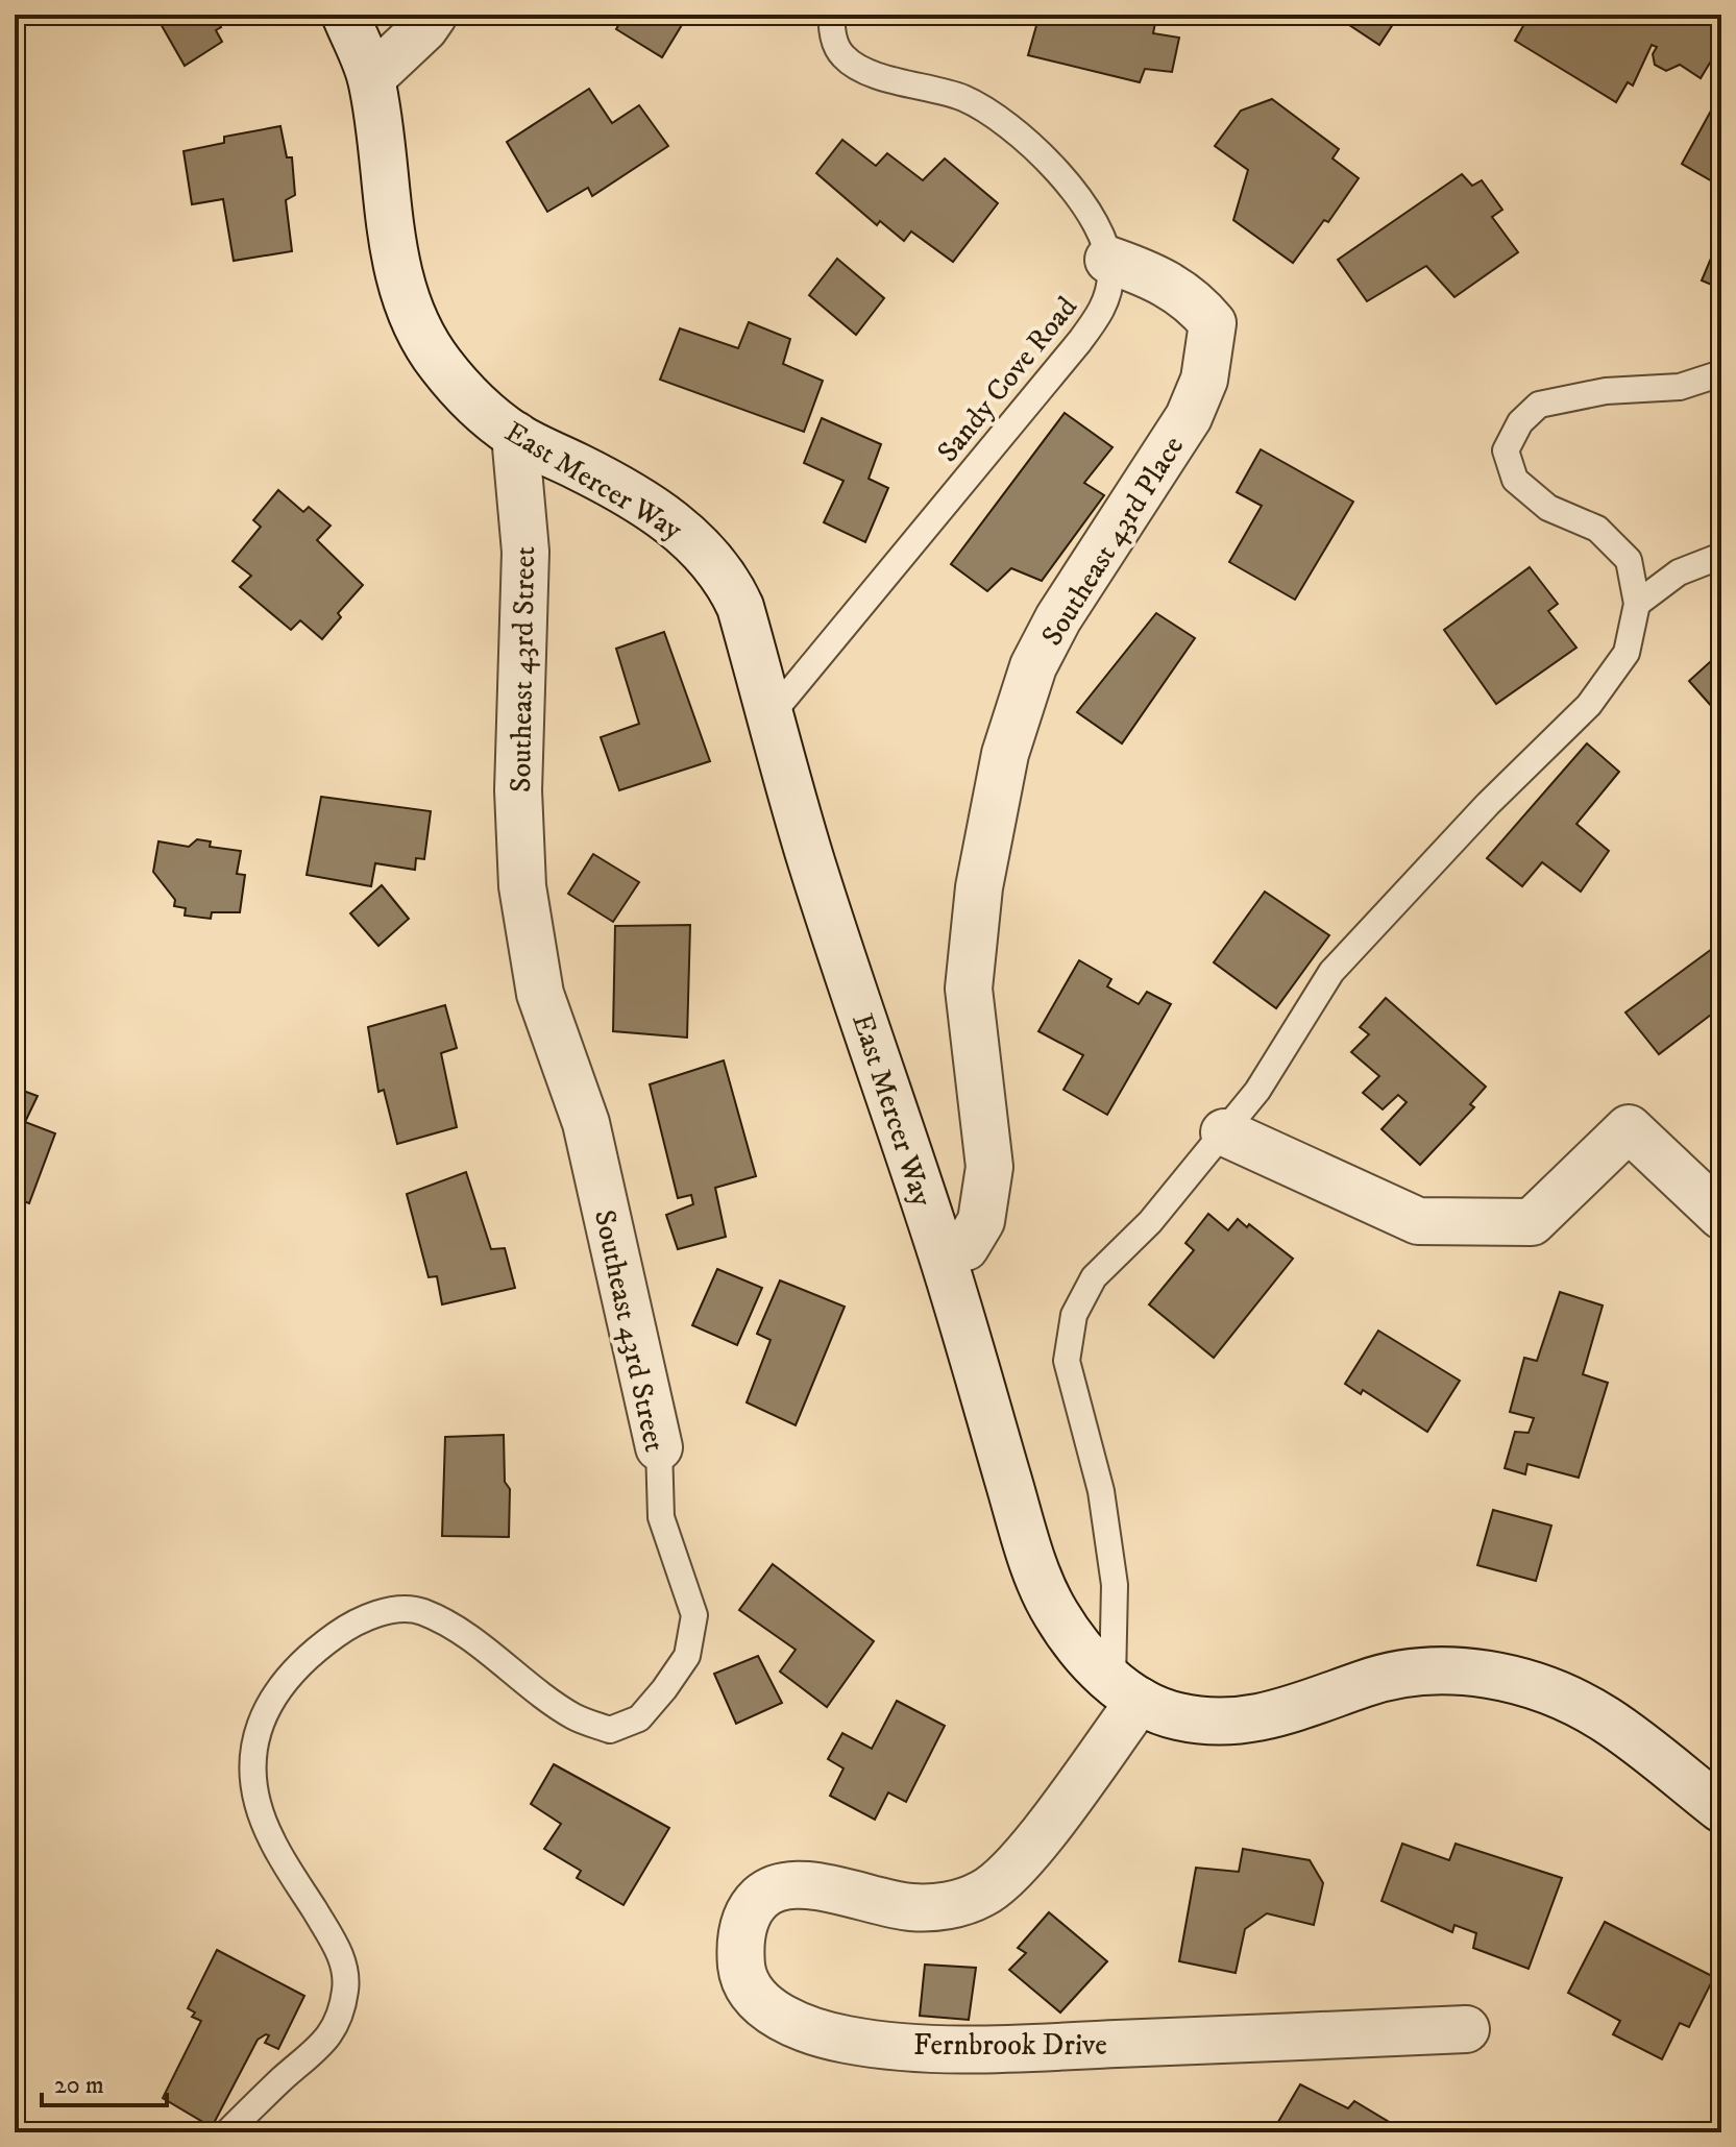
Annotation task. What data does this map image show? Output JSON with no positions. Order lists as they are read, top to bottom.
{
  "streets": {
    "street": [
      "East Mercer Way",
      "Southeast 43rd Place",
      "Southeast 43rd Street",
      "Fernbrook Drive"
    ],
    "lane": ["Sandy Cove Road"]
  },
  "crossings": [
    ["Sandy Cove Road", "East Mercer Way"],
    ["Sandy Cove Road", "Southeast 43rd Place"],
    ["East Mercer Way", "Southeast 43rd Place"],
    ["East Mercer Way", "Southeast 43rd Street"],
    ["East Mercer Way", "Fernbrook Drive"]
  ],
  "scale_bar": "20 m"
}
